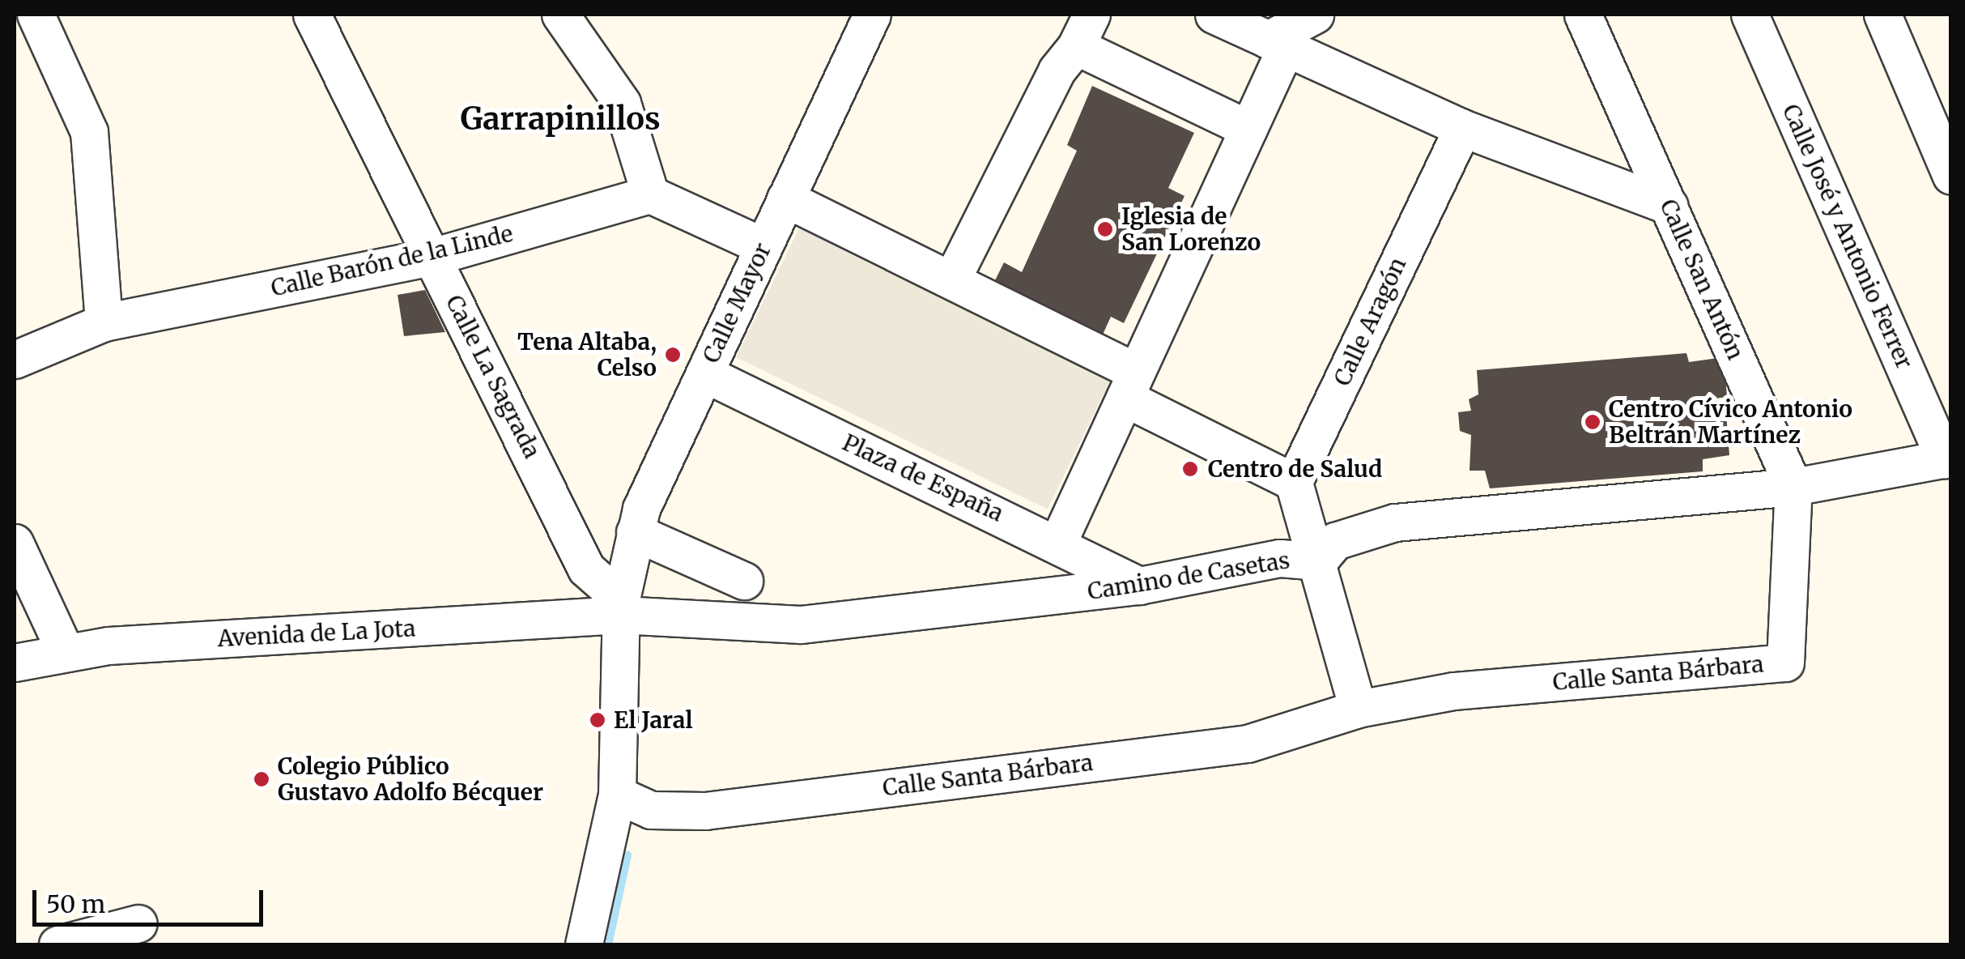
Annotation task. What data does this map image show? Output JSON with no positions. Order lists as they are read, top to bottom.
{
  "streets": {
    "street": [
      "Calle José y Antonio Ferrer",
      "Calle Barón de la Linde",
      "Calle San Antón",
      "Calle Mayor",
      "Calle Aragón",
      "Calle La Sagrada",
      "Plaza de España",
      "Camino de Casetas",
      "Avenida de La Jota",
      "Calle Santa Bárbara"
    ]
  },
  "crossings": [
    ["Calle Barón de la Linde", "Calle La Sagrada"],
    ["Calle San Antón", "Camino de Casetas"],
    ["Calle San Antón", "Calle Santa Bárbara"],
    ["Calle Mayor", "Calle La Sagrada"],
    ["Calle Mayor", "Plaza de España"],
    ["Calle Mayor", "Camino de Casetas"],
    ["Calle Mayor", "Avenida de La Jota"],
    ["Calle Mayor", "Calle Santa Bárbara"],
    ["Calle La Sagrada", "Camino de Casetas"],
    ["Calle La Sagrada", "Avenida de La Jota"],
    ["Plaza de España", "Camino de Casetas"],
    ["Camino de Casetas", "Avenida de La Jota"],
    ["Camino de Casetas", "Calle Santa Bárbara"]
  ],
  "districts": ["Garrapinillos"],
  "places": [
    "Iglesia de San Lorenzo",
    "Tena Altaba, Celso",
    "Centro Cívico Antonio Beltrán Martínez",
    "Centro de Salud",
    "El Jaral",
    "Colegio Público Gustavo Adolfo Bécquer"
  ],
  "scale_bar": "50 m"
}
